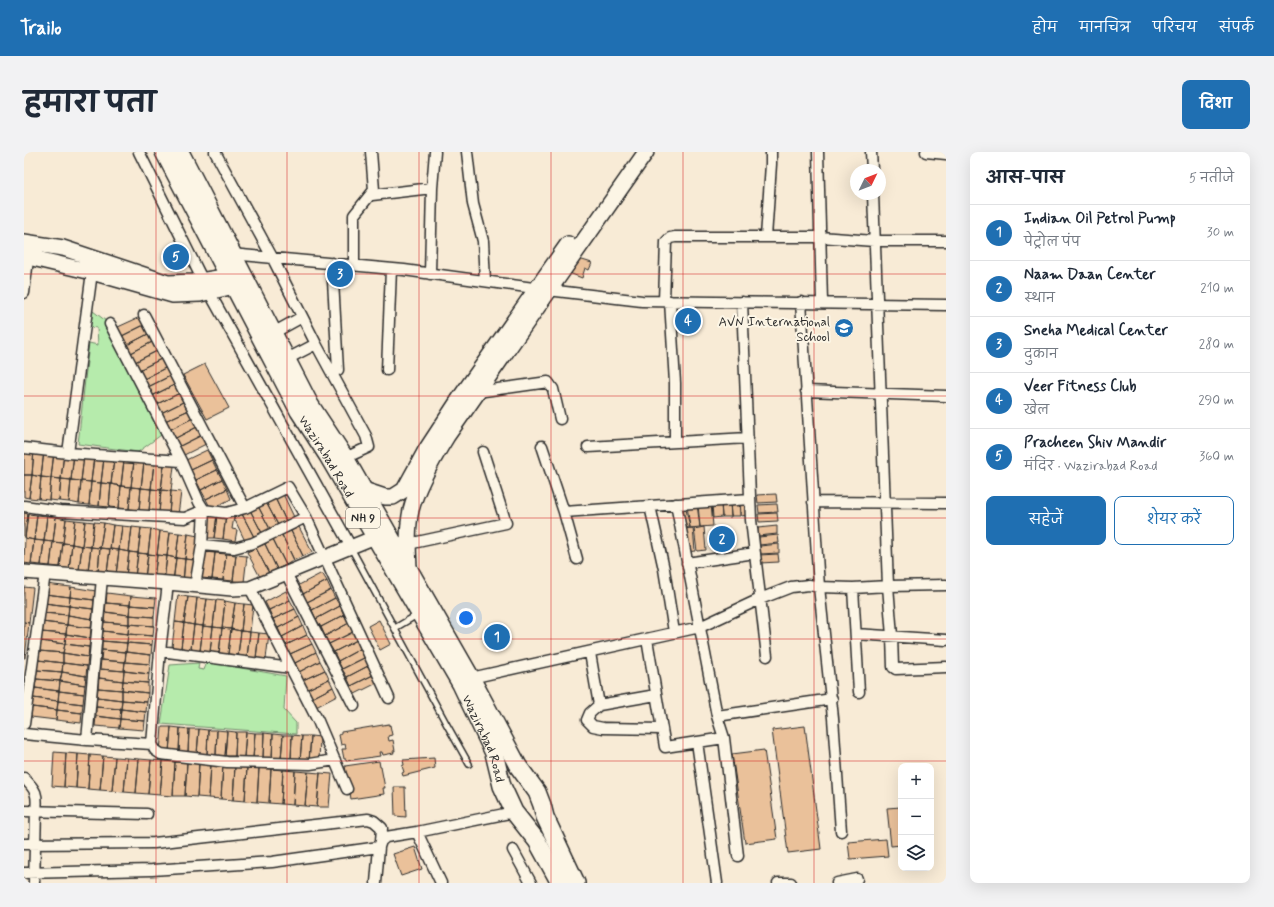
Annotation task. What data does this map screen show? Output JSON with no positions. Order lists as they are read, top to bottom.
{
  "streets": {
    "highway": ["Wazirabad Road", "NH 9"]
  },
  "places": {
    "school or university": ["AVN International School"]
  },
  "north": "top right",
  "page": {
    "header": "Trailo",
    "nav": [
      "होम",
      "मानचित्र",
      "परिचय",
      "संपर्क"
    ],
    "title": "हमारा पता",
    "buttons": [
      "दिशा",
      ["सहेजें", "शेयर करें"]
    ],
    "heading": ["आस-पास", "5 नतीजे"],
    "list": [
      {
        "mark": "1",
        "name": "Indian Oil Petrol Pump",
        "note": "पेट्रोल पंप",
        "value": "30 m"
      },
      {
        "mark": "2",
        "name": "Naam Daan Center",
        "note": "स्थान",
        "value": "210 m"
      },
      {
        "mark": "3",
        "name": "Sneha Medical Center",
        "note": "दुकान",
        "value": "280 m"
      },
      {
        "mark": "4",
        "name": "Veer Fitness Club",
        "note": "खेल",
        "value": "290 m"
      },
      {
        "mark": "5",
        "name": "Pracheen Shiv Mandir",
        "note": "मंदिर · Wazirabad Road",
        "value": "360 m"
      }
    ],
    "pins": [
      "5",
      "3",
      "4",
      "2",
      "1"
    ],
    "map_buttons": ["+", "−"]
  }
}
